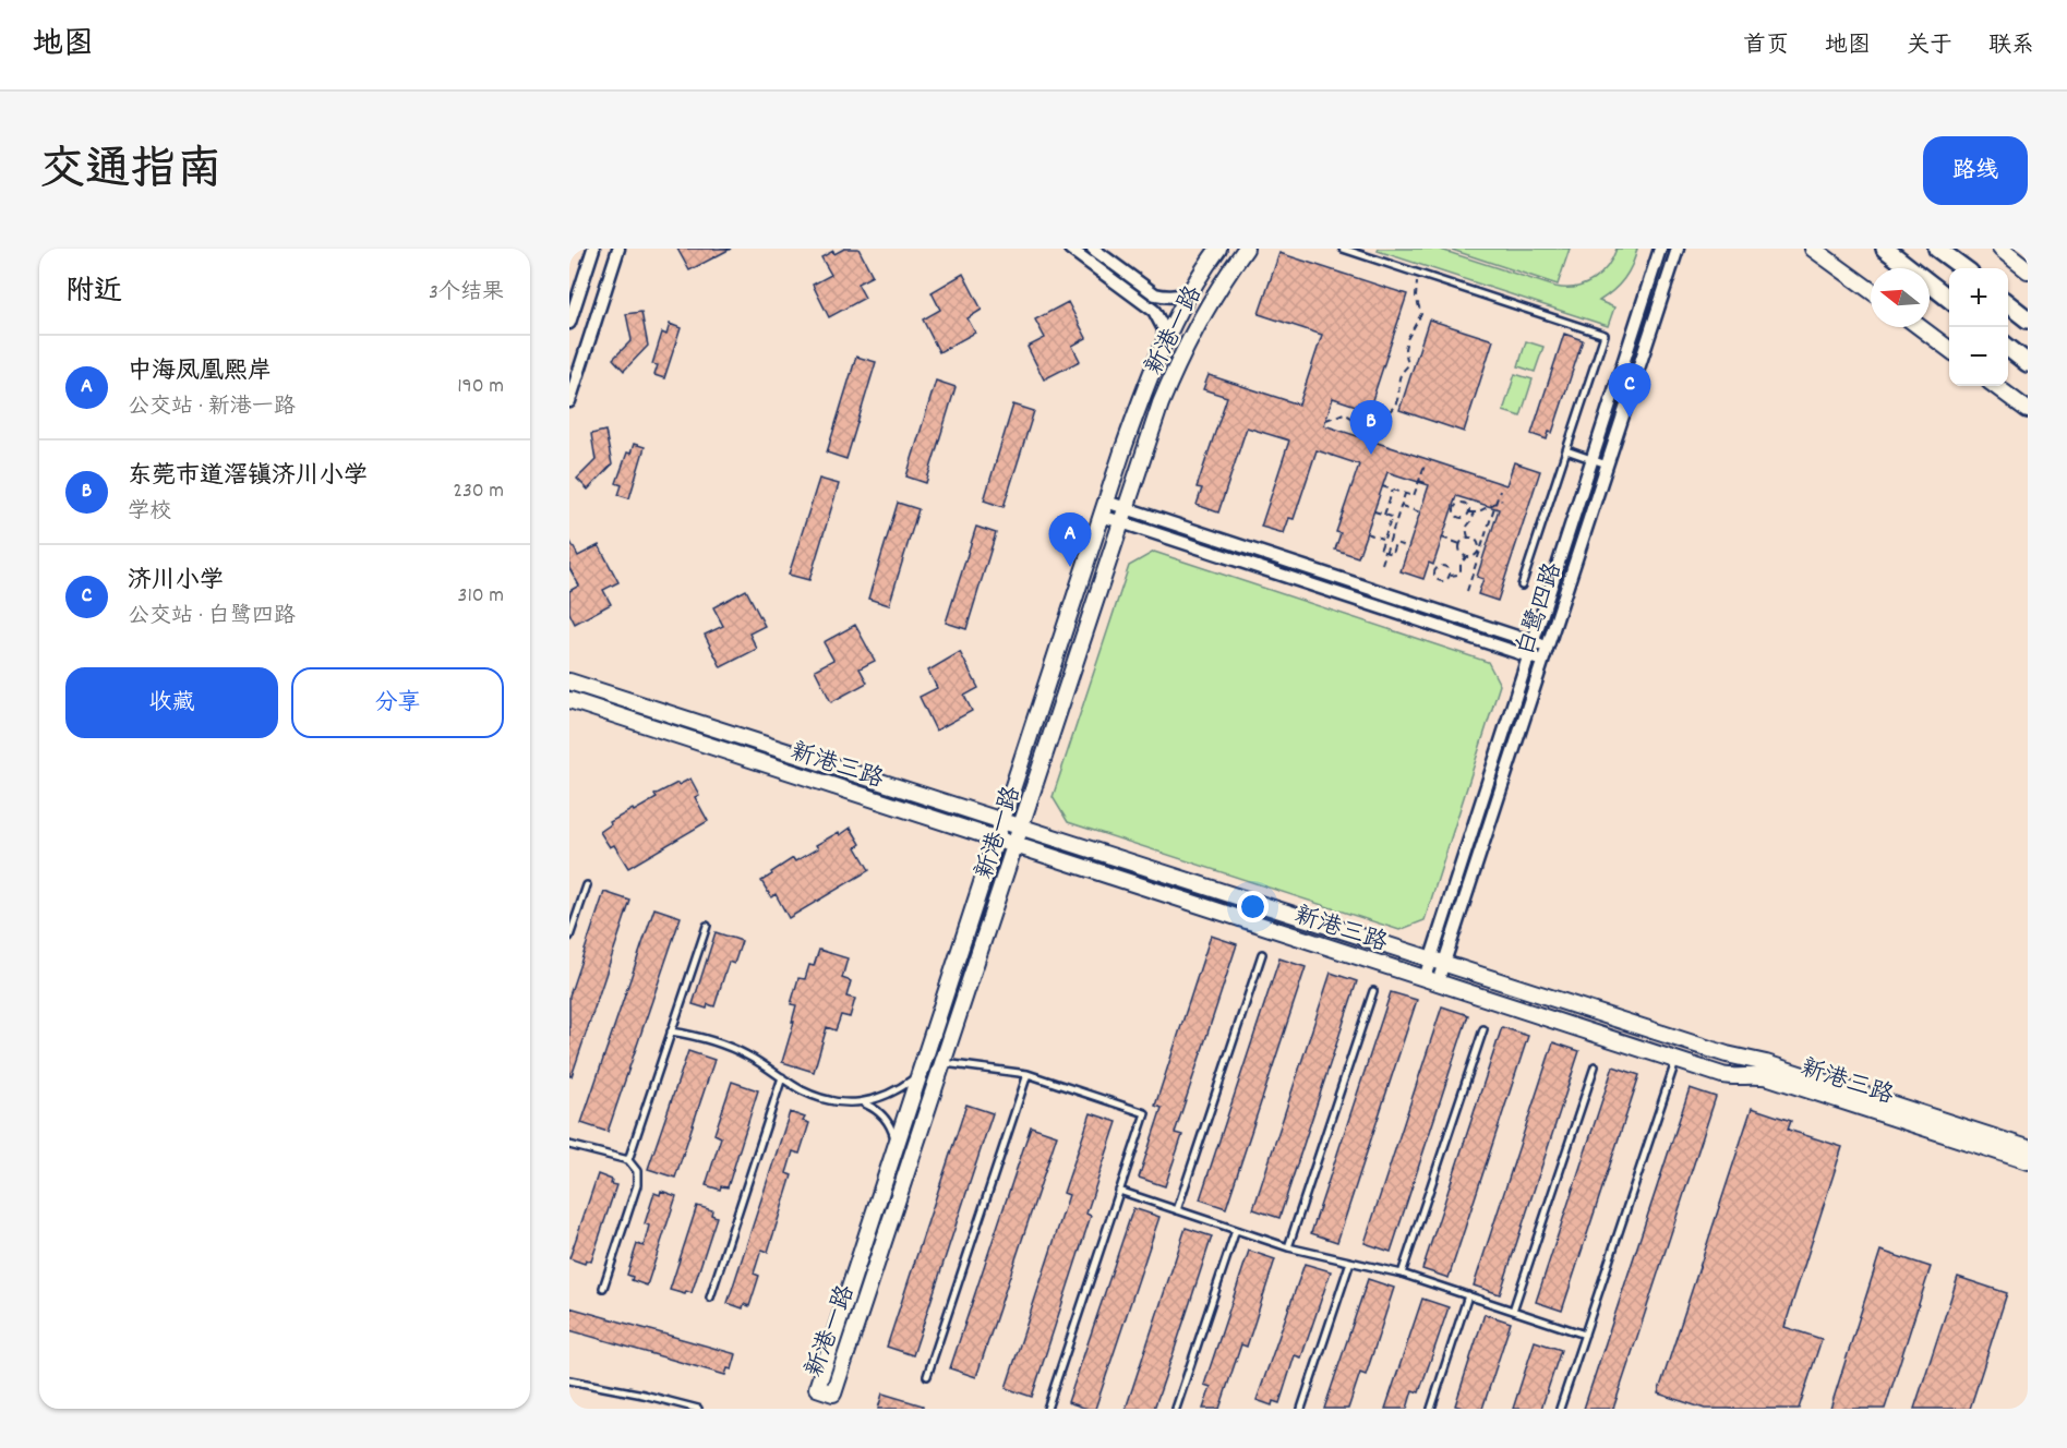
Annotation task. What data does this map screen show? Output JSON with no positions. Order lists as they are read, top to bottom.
{
  "streets": {
    "street": ["新港一路", "白鹭四路", "新港三路"]
  },
  "crossings": [
    ["新港一路", "新港三路"],
    ["白鹭四路", "新港三路"]
  ],
  "north": "left",
  "page": {
    "header": "地图",
    "nav": [
      "首页",
      "地图",
      "关于",
      "联系"
    ],
    "title": "交通指南",
    "buttons": [
      "路线",
      ["收藏", "分享"]
    ],
    "heading": ["附近", "3个结果"],
    "map_buttons": ["+", "−"],
    "list": [
      {
        "mark": "A",
        "name": "中海凤凰熙岸",
        "note": "公交站 · 新港一路",
        "value": "190 m"
      },
      {
        "mark": "B",
        "name": "东莞市道滘镇济川小学",
        "note": "学校",
        "value": "230 m"
      },
      {
        "mark": "C",
        "name": "济川小学",
        "note": "公交站 · 白鹭四路",
        "value": "310 m"
      }
    ],
    "pins": ["C", "B", "A"]
  }
}
